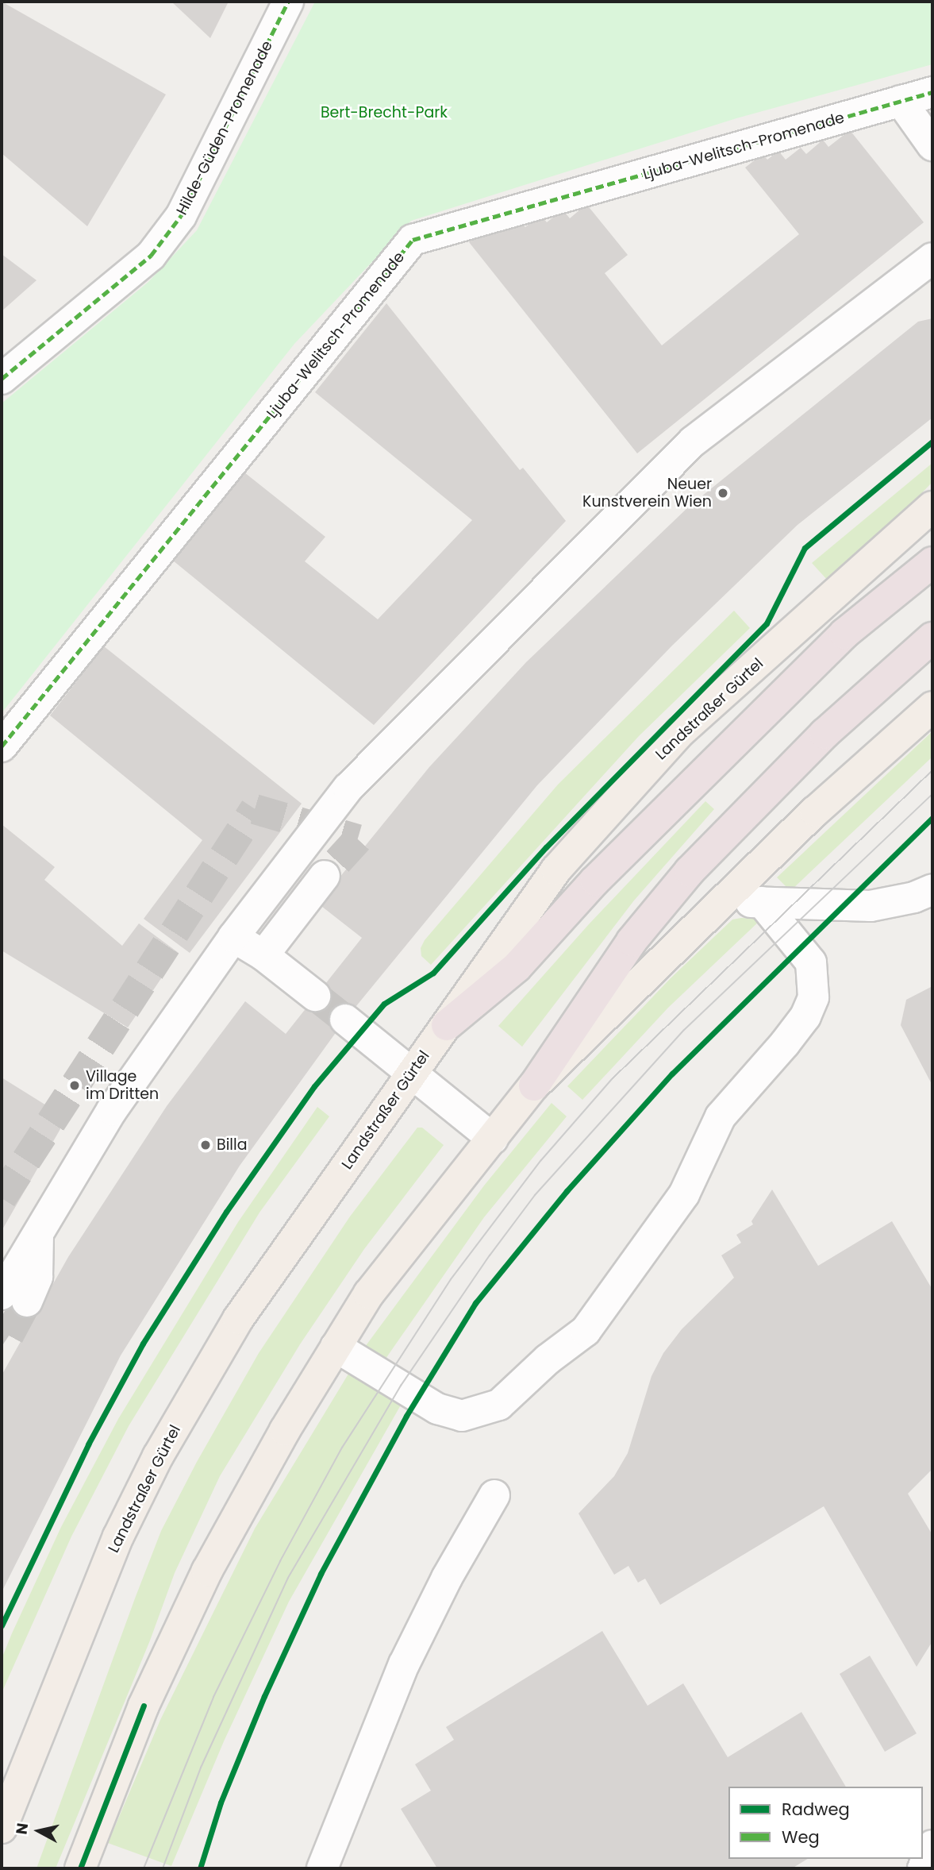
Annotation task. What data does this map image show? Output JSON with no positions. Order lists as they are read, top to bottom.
{
  "streets": {
    "main road": ["Landstraßer Gürtel"],
    "street": ["Hilde-Güden-Promenade", "Ljuba-Welitsch-Promenade"]
  },
  "parks": ["Bert-Brecht-Park"],
  "places": ["Neuer Kunstverein Wien", "Village im Dritten", "Billa"],
  "legend": ["Radweg", "Weg"],
  "north": "left"
}
